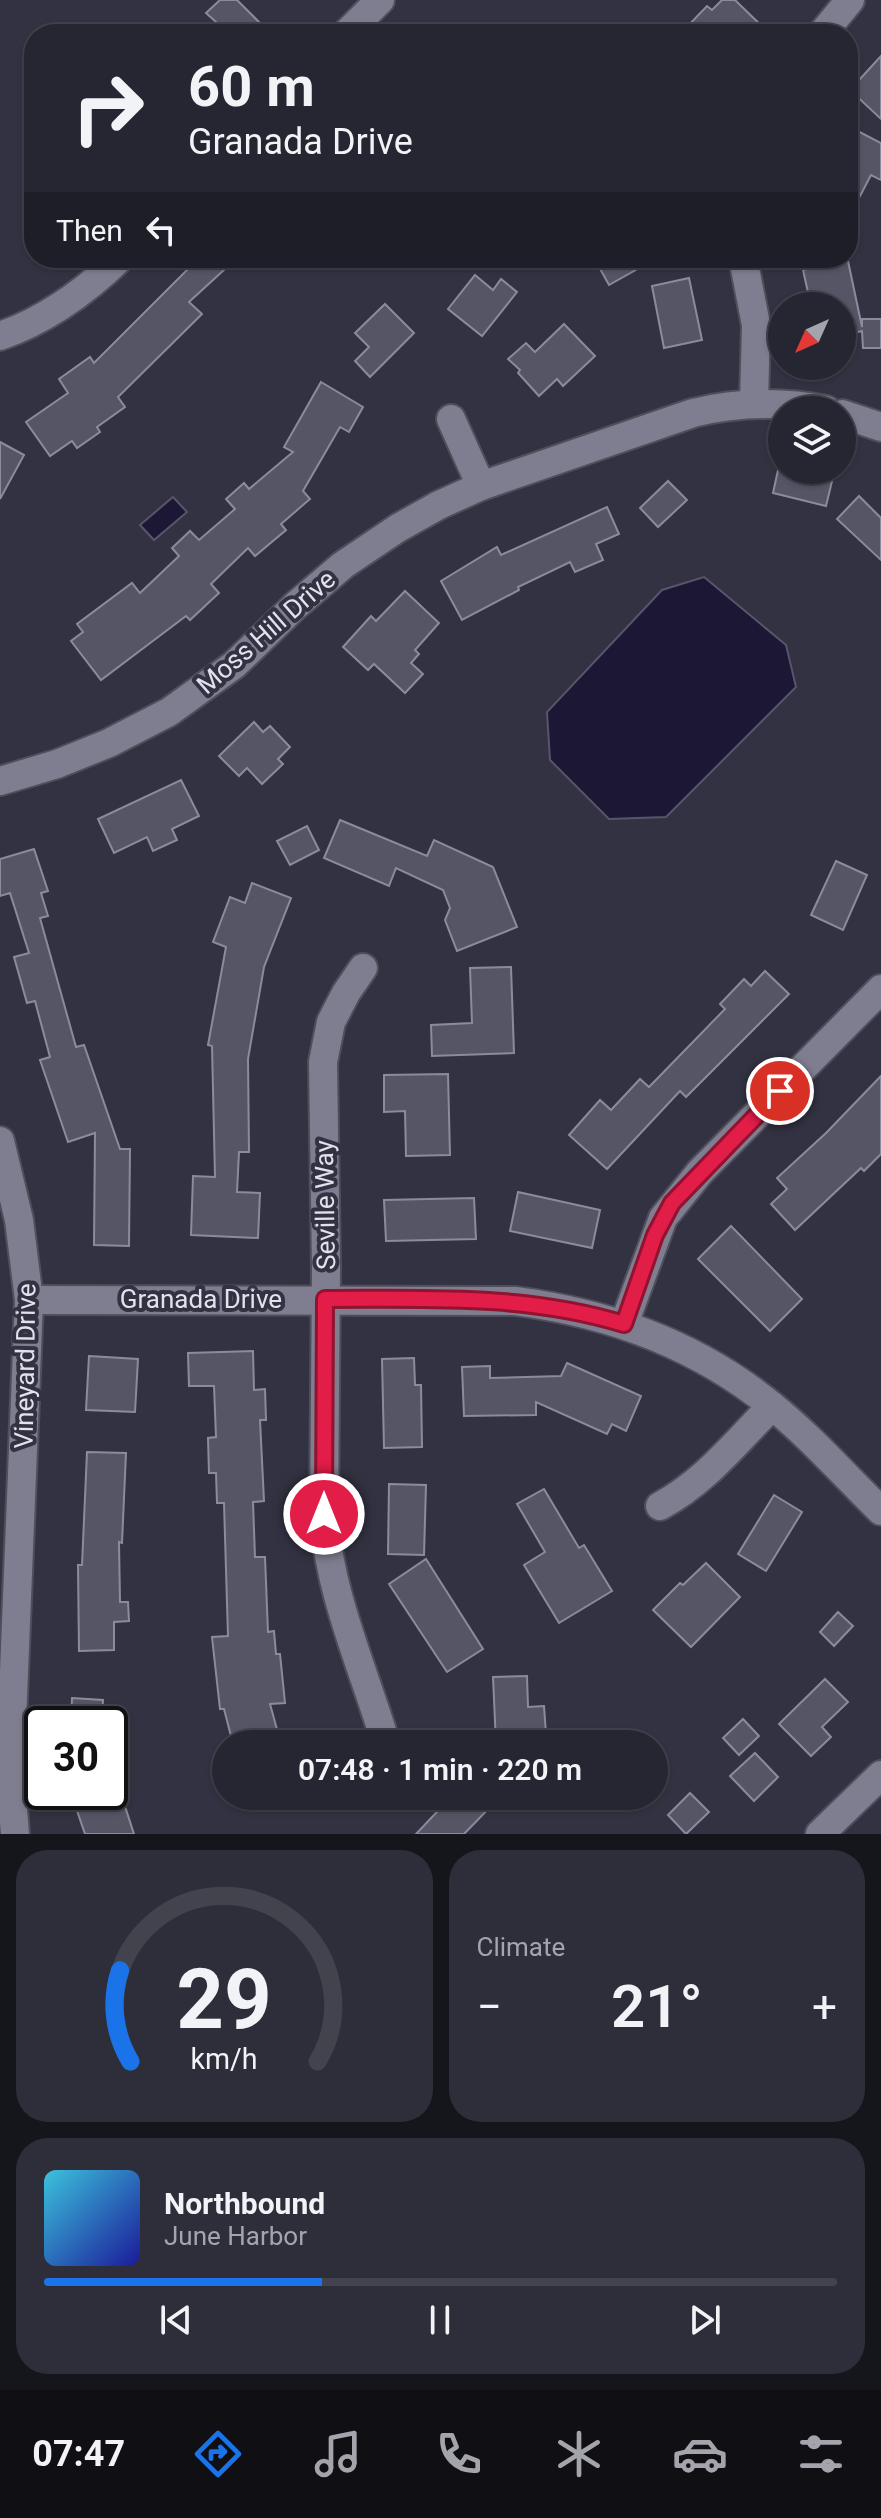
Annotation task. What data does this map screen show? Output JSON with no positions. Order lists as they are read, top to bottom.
{
  "streets": {
    "street": [
      "Moss Hill Drive",
      "Seville Way",
      "Granada Drive",
      "Vineyard Drive"
    ]
  },
  "crossings": [
    ["Seville Way", "Granada Drive"],
    ["Granada Drive", "Vineyard Drive"]
  ],
  "north": "bottom left",
  "page": {
    "turn": ["60 m", "Granada Drive"],
    "then": "Then",
    "limit": "30",
    "trip": "07:48 · 1 min · 220 m",
    "tile": "Climate",
    "heat": ["−", "21°", "+"],
    "song": ["Northbound", "June Harbor"],
    "tabs": "07:47",
    "gauge": ["29", "km/h"]
  }
}
